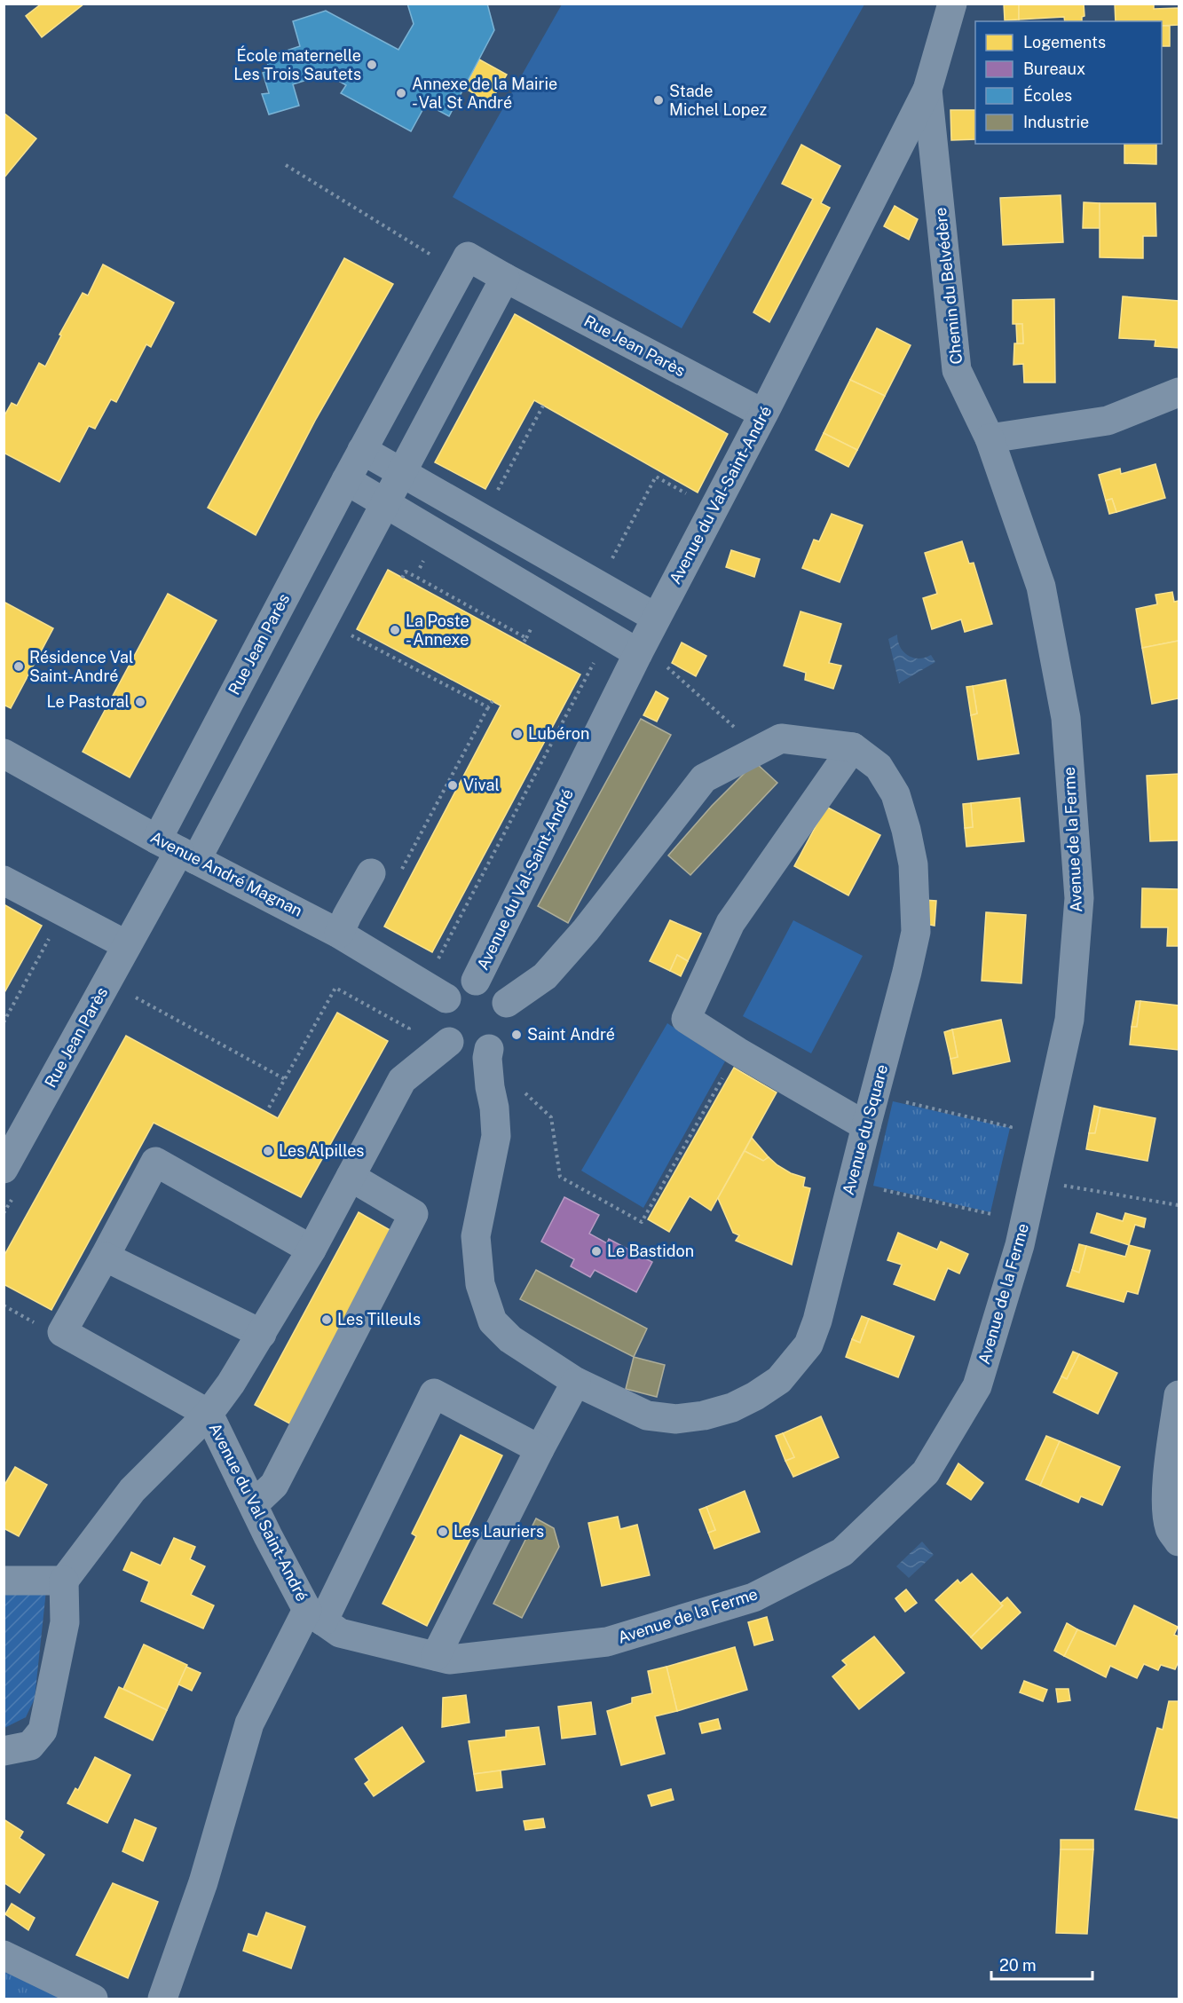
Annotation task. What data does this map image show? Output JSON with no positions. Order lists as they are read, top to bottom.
{
  "streets": {
    "street": [
      "Chemin du Belvédère",
      "Rue Jean Parès",
      "Avenue du Val-Saint-André",
      "Avenue de la Ferme",
      "Avenue André Magnan",
      "Avenue du Square",
      "Avenue du Val Saint-André"
    ]
  },
  "crossings": [
    ["Chemin du Belvédère", "Avenue du Val-Saint-André"],
    ["Chemin du Belvédère", "Avenue de la Ferme"],
    ["Rue Jean Parès", "Avenue du Val-Saint-André"],
    ["Rue Jean Parès", "Avenue André Magnan"],
    ["Avenue du Val-Saint-André", "Avenue André Magnan"],
    ["Avenue du Val-Saint-André", "Avenue du Square"],
    ["Avenue du Val-Saint-André", "Avenue du Val Saint-André"],
    ["Avenue de la Ferme", "Avenue du Val Saint-André"],
    ["Avenue André Magnan", "Avenue du Square"],
    ["Avenue André Magnan", "Avenue du Val Saint-André"],
    ["Avenue du Square", "Avenue du Val Saint-André"]
  ],
  "places": [
    "École maternelle Les Trois Sautets",
    "Annexe de la Mairie - Val St André",
    "Stade Michel Lopez",
    "La Poste - Annexe",
    "Résidence Val Saint-André",
    "Le Pastoral",
    "Lubéron",
    "Vival",
    "Saint André",
    "Les Alpilles",
    "Le Bastidon",
    "Les Tilleuls",
    "Les Lauriers"
  ],
  "legend": [
    "Logements",
    "Bureaux",
    "Écoles",
    "Industrie"
  ],
  "scale_bar": "20 m"
}
